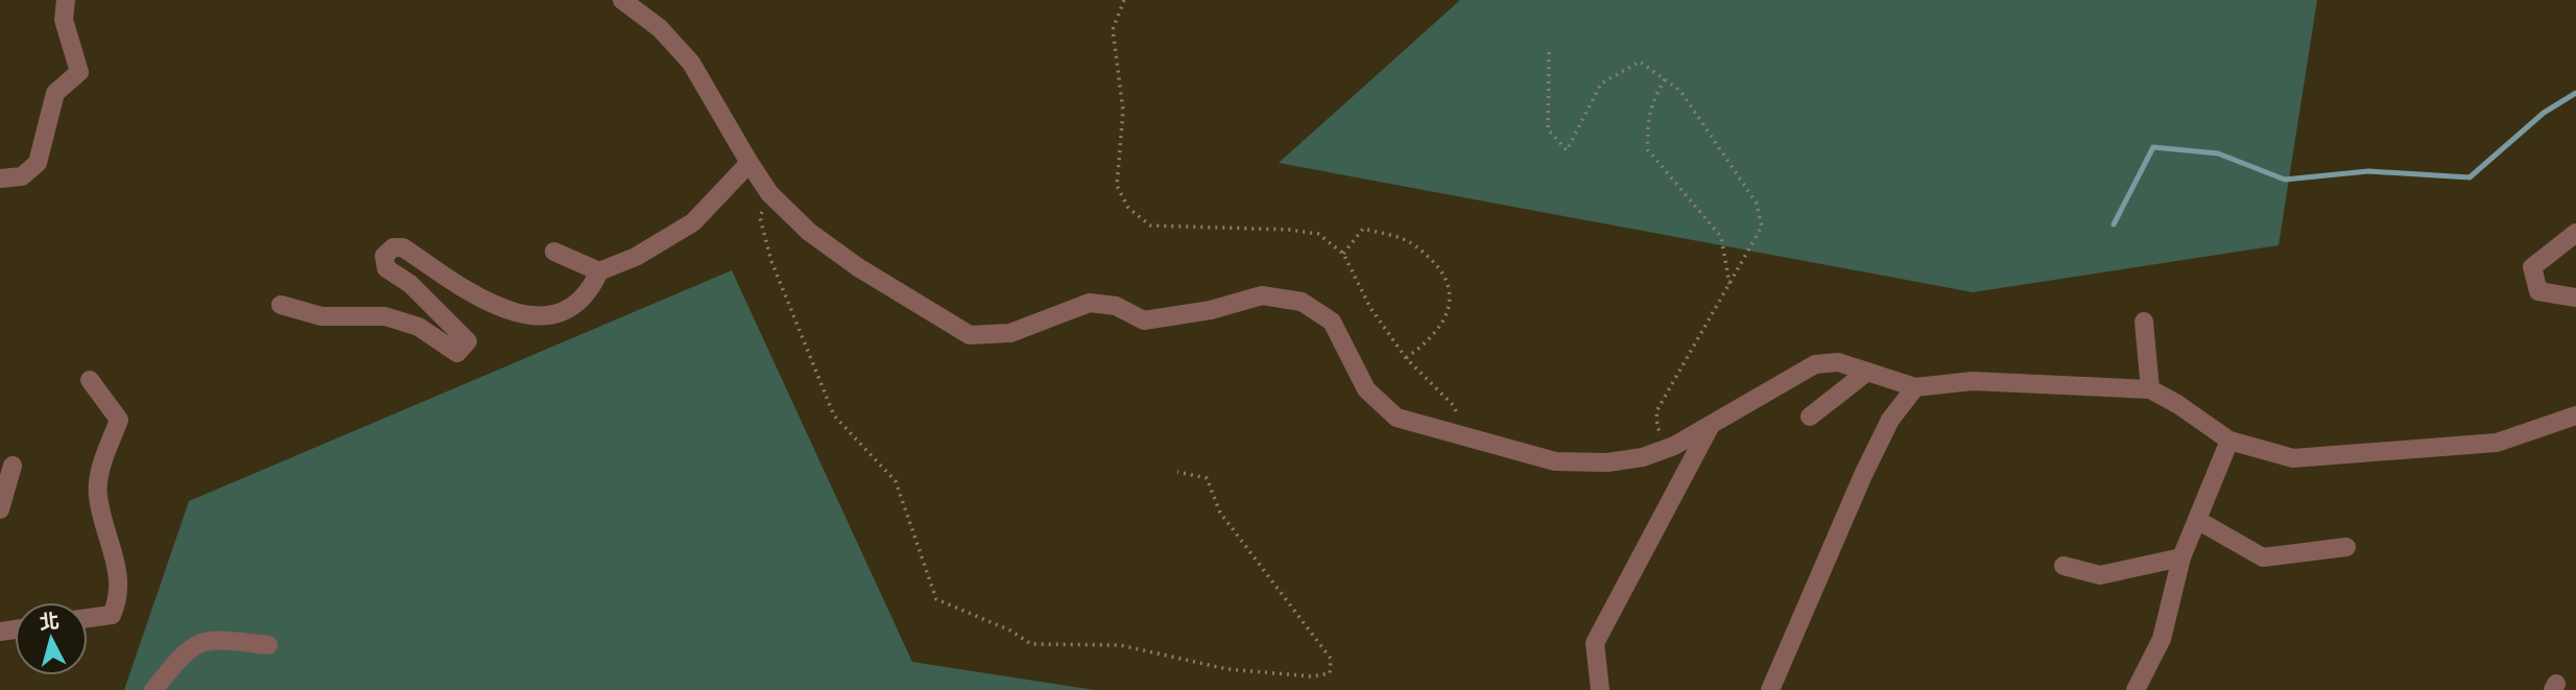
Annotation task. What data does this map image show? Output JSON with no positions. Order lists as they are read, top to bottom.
{
  "north": "top"
}
